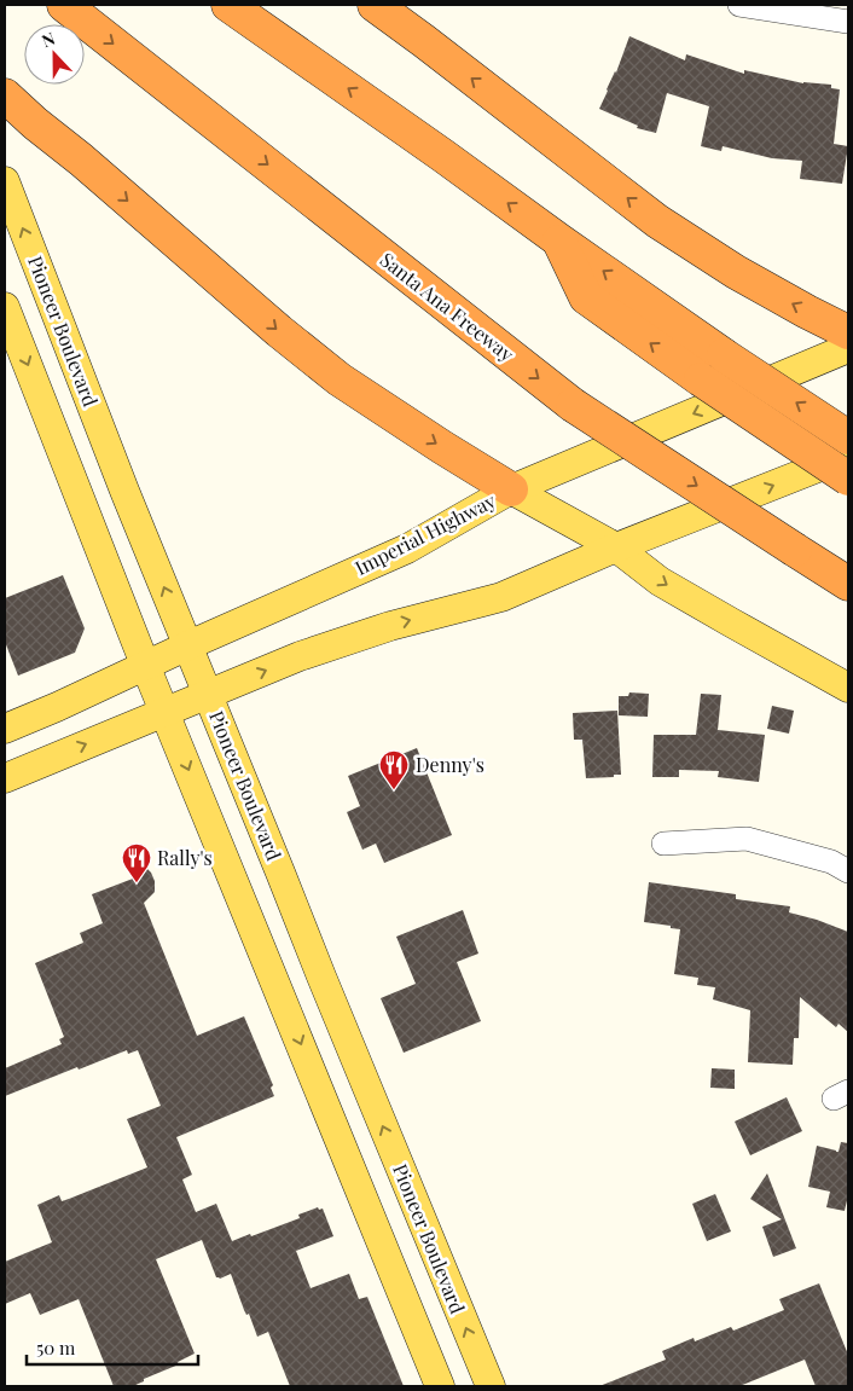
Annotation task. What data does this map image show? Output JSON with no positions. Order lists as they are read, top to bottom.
{
  "streets": {
    "highway": ["Santa Ana Freeway"],
    "main road": ["Pioneer Boulevard", "Imperial Highway"]
  },
  "crossings": [
    ["Pioneer Boulevard", "Imperial Highway"]
  ],
  "places": {
    "restaurant": ["Denny's", "Rally's"]
  },
  "scale_bar": "50 m",
  "north": "top"
}
